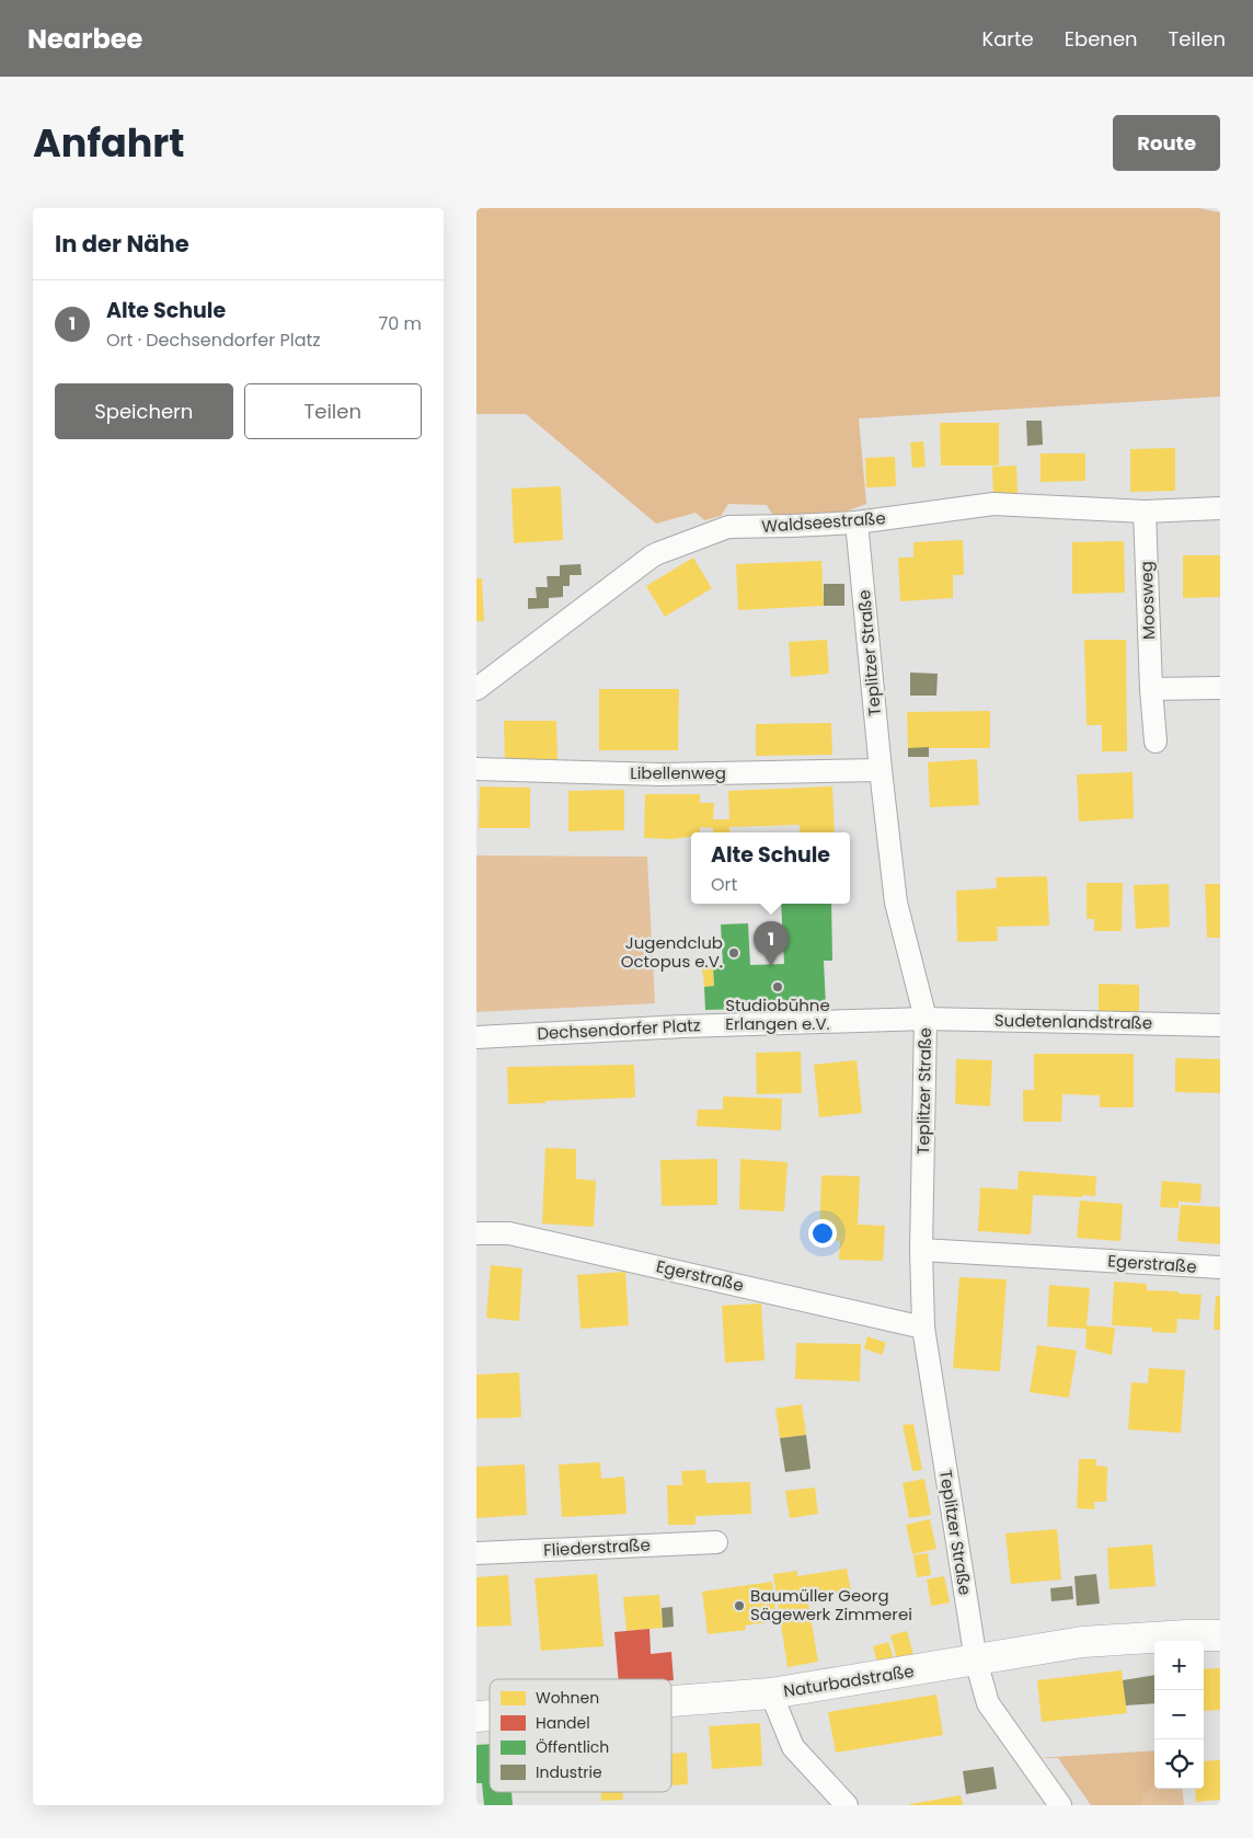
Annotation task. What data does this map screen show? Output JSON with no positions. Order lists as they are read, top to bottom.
{
  "streets": {
    "street": [
      "Waldseestraße",
      "Moosweg",
      "Teplitzer Straße",
      "Libellenweg",
      "Sudetenlandstraße",
      "Dechsendorfer Platz",
      "Egerstraße",
      "Fliederstraße",
      "Naturbadstraße"
    ]
  },
  "crossings": [
    ["Waldseestraße", "Moosweg"],
    ["Waldseestraße", "Teplitzer Straße"],
    ["Teplitzer Straße", "Libellenweg"],
    ["Teplitzer Straße", "Sudetenlandstraße"],
    ["Teplitzer Straße", "Dechsendorfer Platz"],
    ["Teplitzer Straße", "Egerstraße"],
    ["Teplitzer Straße", "Naturbadstraße"],
    ["Sudetenlandstraße", "Dechsendorfer Platz"]
  ],
  "places": ["Jugendclub Octopus e.V.", "Studiobühne Erlangen e.V.", "Baumüller Georg Sägewerk Zimmerei"],
  "legend": [
    "Wohnen",
    "Handel",
    "Öffentlich",
    "Industrie"
  ],
  "page": {
    "header": "Nearbee",
    "nav": ["Karte", "Ebenen", "Teilen"],
    "title": "Anfahrt",
    "buttons": [
      "Route",
      ["Speichern", "Teilen"]
    ],
    "heading": "In der Nähe",
    "list": [
      {
        "mark": "1",
        "name": "Alte Schule",
        "note": "Ort · Dechsendorfer Platz",
        "value": "70 m"
      }
    ],
    "popup": ["Alte Schule", "Ort"],
    "pins": "1",
    "map_buttons": ["+", "−"]
  }
}
